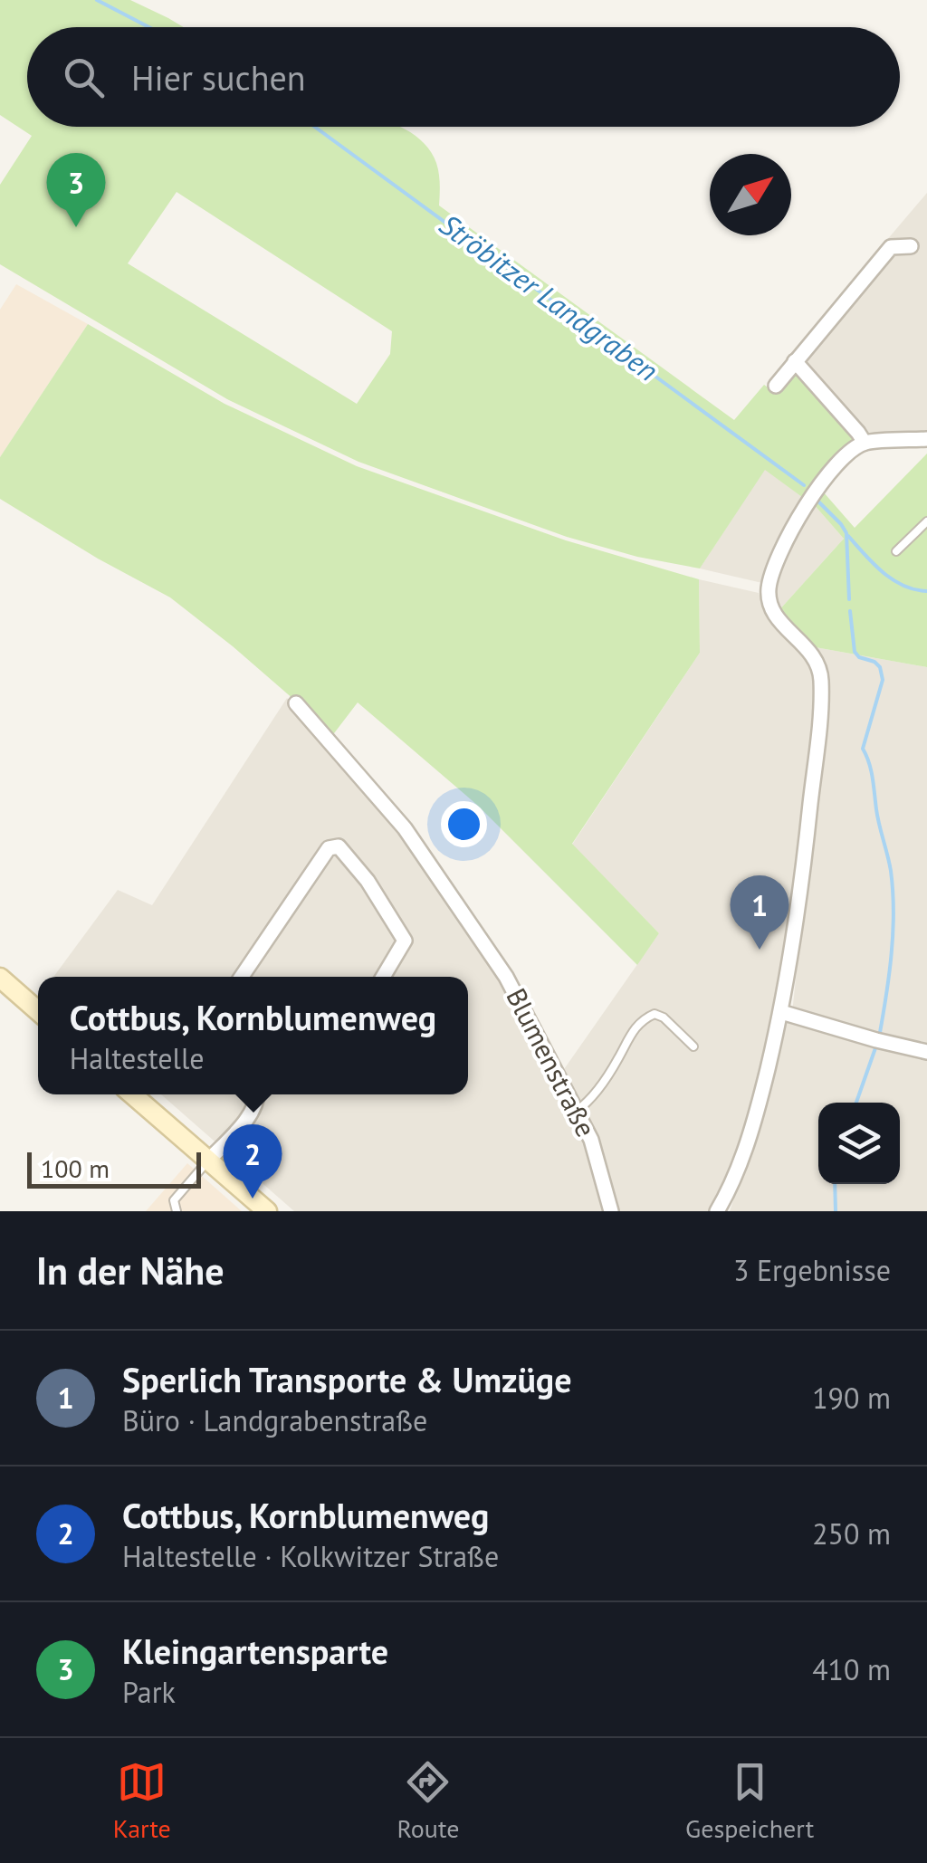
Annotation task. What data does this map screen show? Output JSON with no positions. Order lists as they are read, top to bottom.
{
  "streets": {
    "street": ["Blumenstraße"]
  },
  "water": ["Ströbitzer Landgraben"],
  "scale_bar": "100 m",
  "north": "top right",
  "page": {
    "search": "Hier suchen",
    "pins": ["3", "1", "2"],
    "popup": ["Cottbus, Kornblumenweg", "Haltestelle"],
    "scale": "100 m",
    "heading": ["In der Nähe", "3 Ergebnisse"],
    "list": [
      {
        "mark": "1",
        "name": "Sperlich Transporte & Umzüge",
        "note": "Büro · Landgrabenstraße",
        "value": "190 m"
      },
      {
        "mark": "2",
        "name": "Cottbus, Kornblumenweg",
        "note": "Haltestelle · Kolkwitzer Straße",
        "value": "250 m"
      },
      {
        "mark": "3",
        "name": "Kleingartensparte",
        "note": "Park",
        "value": "410 m"
      }
    ],
    "nav": ["Karte", "Route", "Gespeichert"]
  }
}
